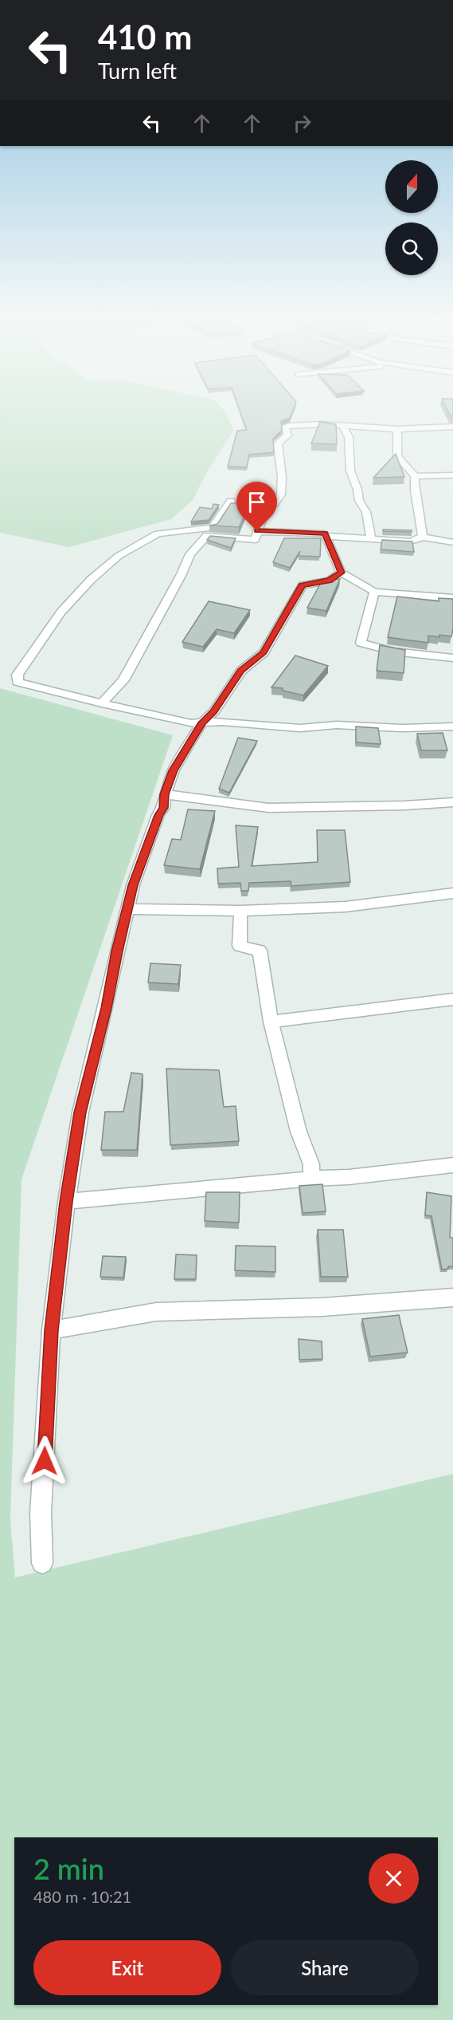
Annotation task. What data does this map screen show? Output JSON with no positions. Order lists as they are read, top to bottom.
{
  "north": "top",
  "page": {
    "turn": ["410 m", "Turn left"],
    "heading": ["2 min", "480 m · 10:21"],
    "buttons": ["Exit", "Share"]
  }
}
